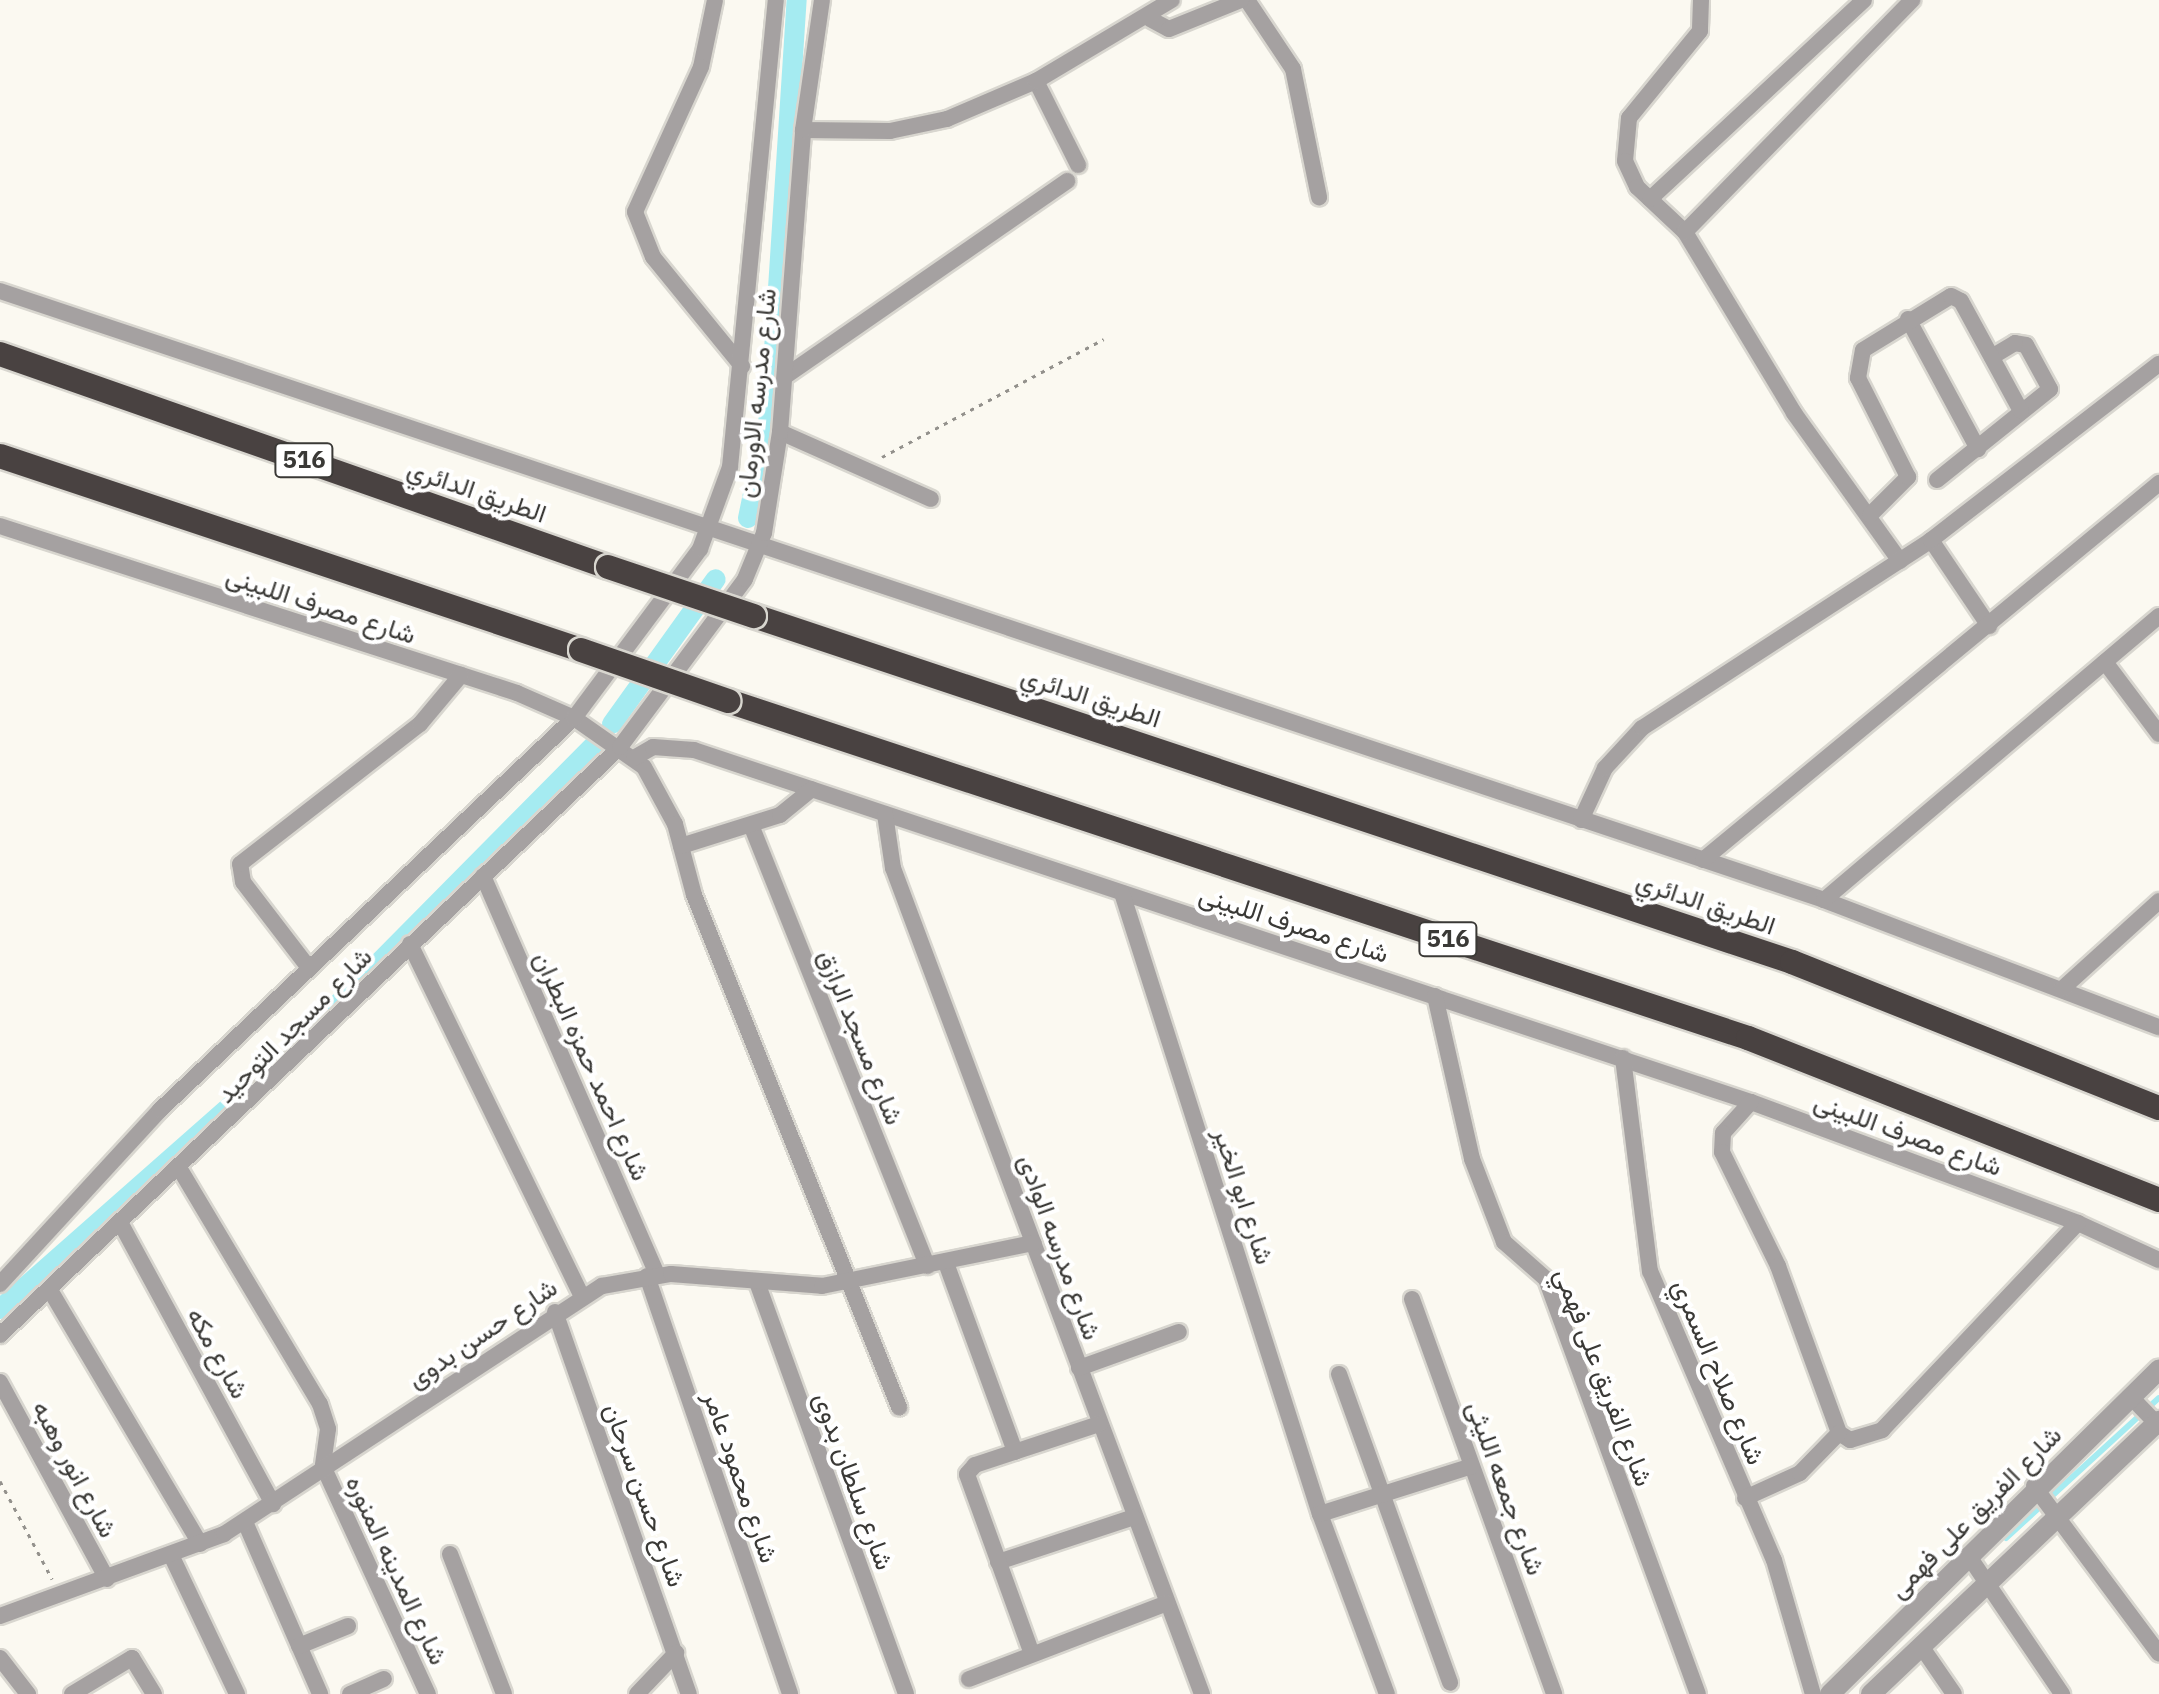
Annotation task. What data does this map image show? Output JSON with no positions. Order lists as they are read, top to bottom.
{
  "streets": {
    "highway": ["516", "الطريق الدائري"],
    "street": [
      "شارع مدرسه الاورمان",
      "شارع مصرف اللبينى",
      "شارع مسجد التوحيد",
      "شارع مسجد الرازق",
      "شارع احمد حمزه البطران",
      "شارع ابو الخير",
      "شارع مدرسه الوادى",
      "شارع حسن بدوى",
      "شارع مكه",
      "شارع صلاح السمري",
      "شارع الفريق على فهمي",
      "شارع انور وهبه",
      "شارع محمود عامر",
      "شارع سلطان بدوى",
      "شارع جمعه الليثى",
      "شارع حسن سرحان",
      "شارع الفريق على فهمى",
      "شارع المدينه المنوره"
    ]
  },
  "crossings": [
    ["شارع مدرسه الاورمان", "شارع مصرف اللبينى"],
    ["شارع مدرسه الاورمان", "شارع مسجد التوحيد"],
    ["شارع مصرف اللبينى", "شارع مسجد التوحيد"],
    ["شارع مصرف اللبينى", "شارع ابو الخير"],
    ["شارع مصرف اللبينى", "شارع مدرسه الوادى"],
    ["شارع مصرف اللبينى", "شارع حسن بدوى"],
    ["شارع مصرف اللبينى", "شارع صلاح السمري"],
    ["شارع مصرف اللبينى", "شارع الفريق على فهمي"],
    ["شارع مسجد التوحيد", "شارع احمد حمزه البطران"],
    ["شارع مسجد التوحيد", "شارع مكه"],
    ["شارع مسجد الرازق", "شارع حسن بدوى"],
    ["شارع احمد حمزه البطران", "شارع حسن بدوى"],
    ["شارع احمد حمزه البطران", "شارع محمود عامر"],
    ["شارع مدرسه الوادى", "شارع حسن بدوى"],
    ["شارع حسن بدوى", "شارع مكه"],
    ["شارع حسن بدوى", "شارع انور وهبه"],
    ["شارع حسن بدوى", "شارع محمود عامر"],
    ["شارع حسن بدوى", "شارع سلطان بدوى"],
    ["شارع حسن بدوى", "شارع حسن سرحان"],
    ["شارع حسن بدوى", "شارع المدينه المنوره"]
  ]
}
